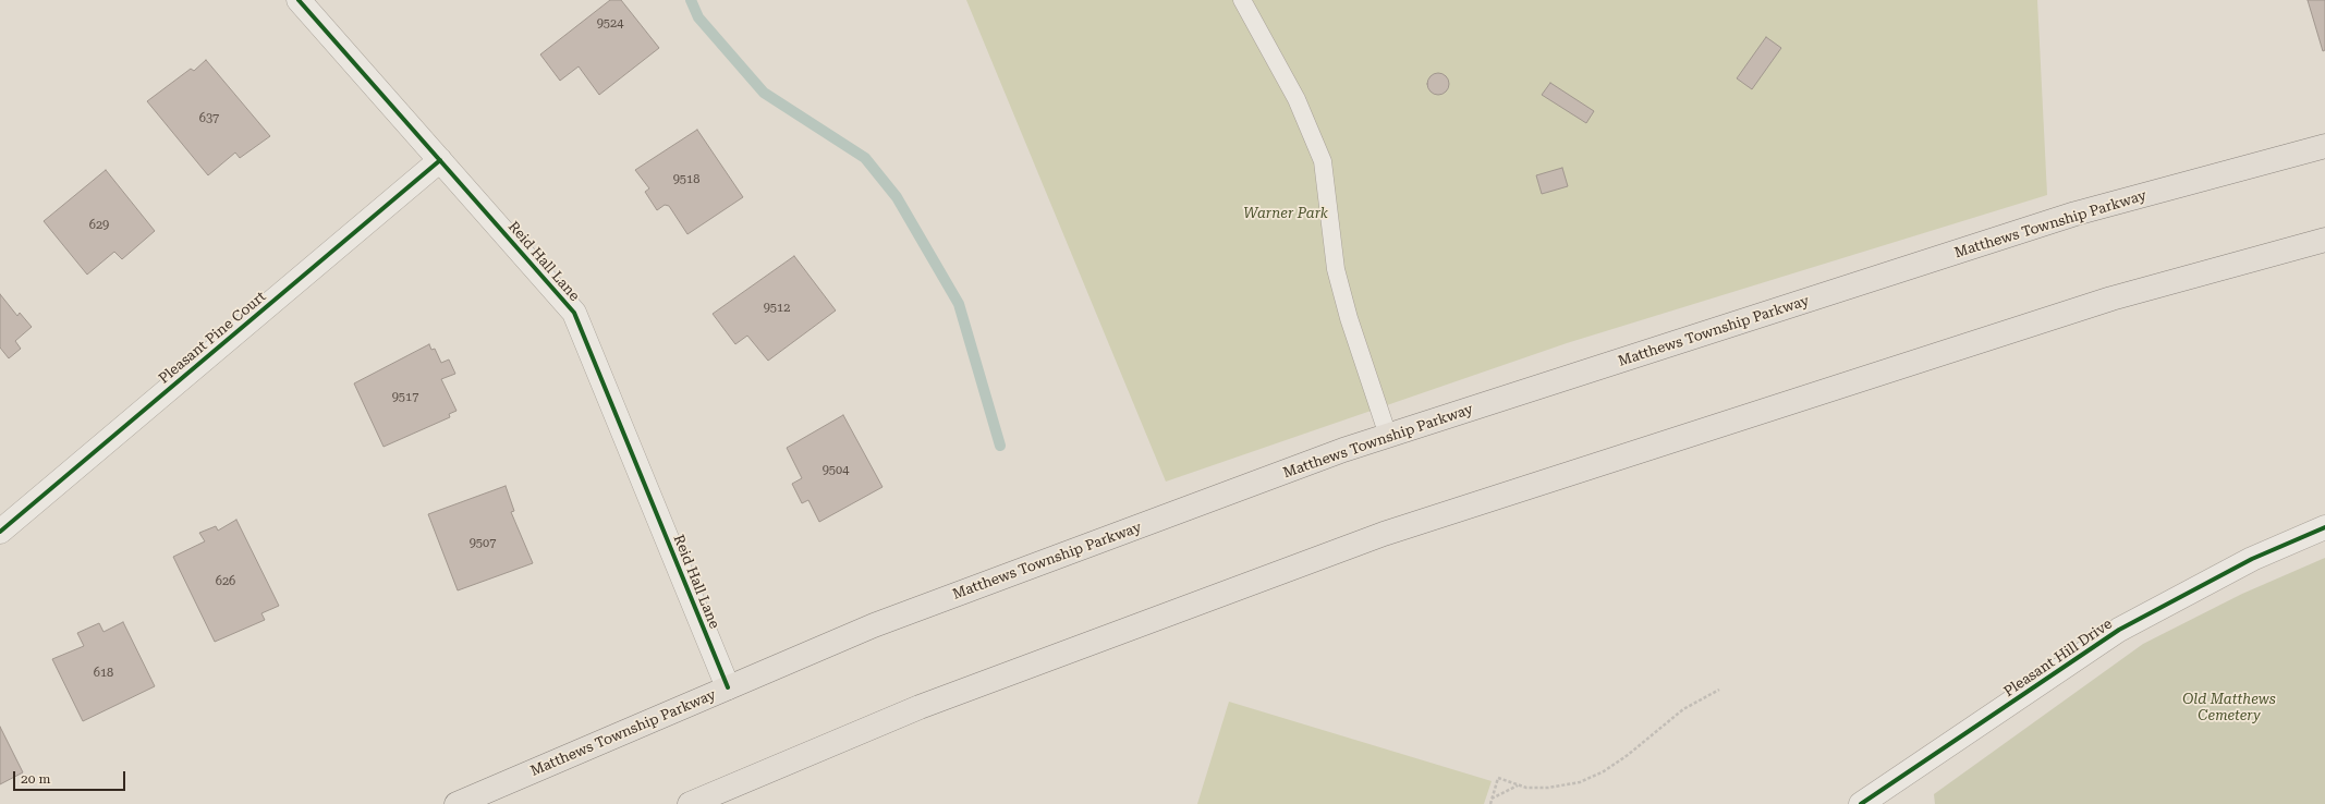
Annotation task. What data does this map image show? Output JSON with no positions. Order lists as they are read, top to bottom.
{
  "streets": {
    "main road": ["Matthews Township Parkway"],
    "street": ["Reid Hall Lane", "Pleasant Pine Court", "Pleasant Hill Drive"]
  },
  "crossings": [
    ["Matthews Township Parkway", "Reid Hall Lane"],
    ["Reid Hall Lane", "Pleasant Pine Court"]
  ],
  "parks": ["Warner Park", "Old Matthews Cemetery"],
  "house_numbers": [
    "9524",
    "637",
    "9518",
    "629",
    "9512",
    "9517",
    "9504",
    "9507",
    "626",
    "618"
  ],
  "scale_bar": "20 m"
}
